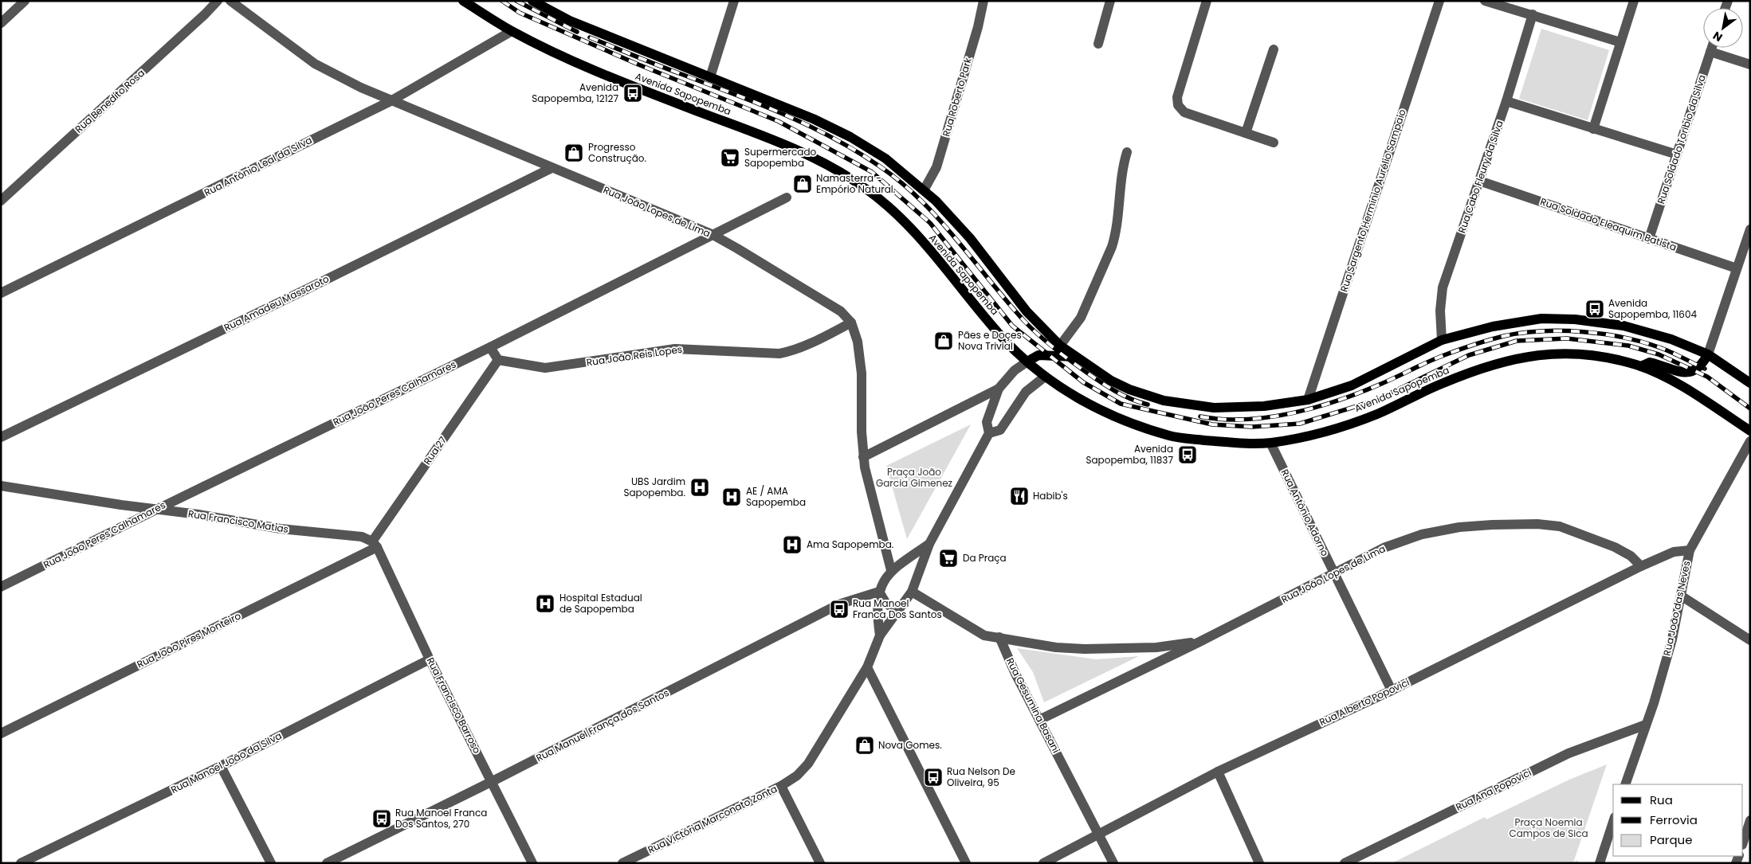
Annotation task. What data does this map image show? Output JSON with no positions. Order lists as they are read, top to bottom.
{
  "streets": {
    "main road": ["Avenida Sapopemba"],
    "street": [
      "Rua Roberto Park",
      "Rua Benedito Rosa",
      "Rua Soldado Toríbio da Silva",
      "Rua Antônio Leal da Silva",
      "Rua Cabo Fleury da Silva",
      "Rua Sargento Hermínio Aurélio Sampaio",
      "Rua João Lopes de Lima",
      "Rua Soldado Eleaquim Batista",
      "Rua Amadeu Massaroto",
      "Rua João Reis Lopes",
      "Rua João Peres Calhamares",
      "Rua 27",
      "Rua Antônio Adorno",
      "Rua Francisco Matias",
      "Rua João das Neves",
      "Rua João Pires Monteiro",
      "Rua Alberto Popovici",
      "Rua Francisco Barroso",
      "Rua Gesumina Basani",
      "Rua Manuel França dos Santos",
      "Rua Manoel João da Silva",
      "Rua Ana Popovici",
      "Rua Victória Marconato Zonta"
    ]
  },
  "crossings": [
    ["Avenida Sapopemba", "Rua Antônio Leal da Silva"],
    ["Avenida Sapopemba", "Rua Antônio Adorno"],
    ["Rua Soldado Toríbio da Silva", "Rua Soldado Eleaquim Batista"],
    ["Rua Antônio Leal da Silva", "Rua João Lopes de Lima"],
    ["Rua Cabo Fleury da Silva", "Rua Soldado Eleaquim Batista"],
    ["Rua João Lopes de Lima", "Rua Amadeu Massaroto"],
    ["Rua João Lopes de Lima", "Rua João Reis Lopes"],
    ["Rua João Lopes de Lima", "Rua João Peres Calhamares"],
    ["Rua João Lopes de Lima", "Rua Antônio Adorno"],
    ["Rua João Lopes de Lima", "Rua Alberto Popovici"],
    ["Rua João Lopes de Lima", "Rua Gesumina Basani"],
    ["Rua João Reis Lopes", "Rua 27"],
    ["Rua João Peres Calhamares", "Rua Francisco Matias"],
    ["Rua 27", "Rua Francisco Matias"],
    ["Rua 27", "Rua João Pires Monteiro"],
    ["Rua 27", "Rua Francisco Barroso"],
    ["Rua Antônio Adorno", "Rua Alberto Popovici"],
    ["Rua Francisco Matias", "Rua João Pires Monteiro"],
    ["Rua Francisco Matias", "Rua Francisco Barroso"],
    ["Rua João das Neves", "Rua Alberto Popovici"],
    ["Rua João das Neves", "Rua Ana Popovici"],
    ["Rua João Pires Monteiro", "Rua Francisco Barroso"],
    ["Rua Alberto Popovici", "Rua Gesumina Basani"],
    ["Rua Francisco Barroso", "Rua Manuel França dos Santos"],
    ["Rua Francisco Barroso", "Rua Manoel João da Silva"]
  ],
  "parks": ["Praça João Garcia Gimenez", "Praça Noemia Campos de Sica"],
  "places": {
    "bus stop": [
      "Avenida Sapopemba, 12127",
      "Avenida Sapopemba, 11604",
      "Avenida Sapopemba, 11837",
      "Rua Manoel Franca Dos Santos",
      "Rua Nelson De Oliveira, 95",
      "Rua Manoel Franca Dos Santos, 270"
    ],
    "shop": [
      "Progresso Construção.",
      "Namasterra - Empório Natural.",
      "Pães e Doçes Nova Trivial",
      "Nova Gomes."
    ],
    "supermarket": ["Supermercado Sapopemba", "Da Praça"],
    "hospital": [
      "UBS Jardim Sapopemba.",
      "AE / AMA Sapopemba",
      "Ama Sapopemba.",
      "Hospital Estadual de Sapopemba"
    ],
    "restaurant": ["Habib's"]
  },
  "legend": ["Rua", "Ferrovia", "Parque"],
  "north": "bottom left"
}
